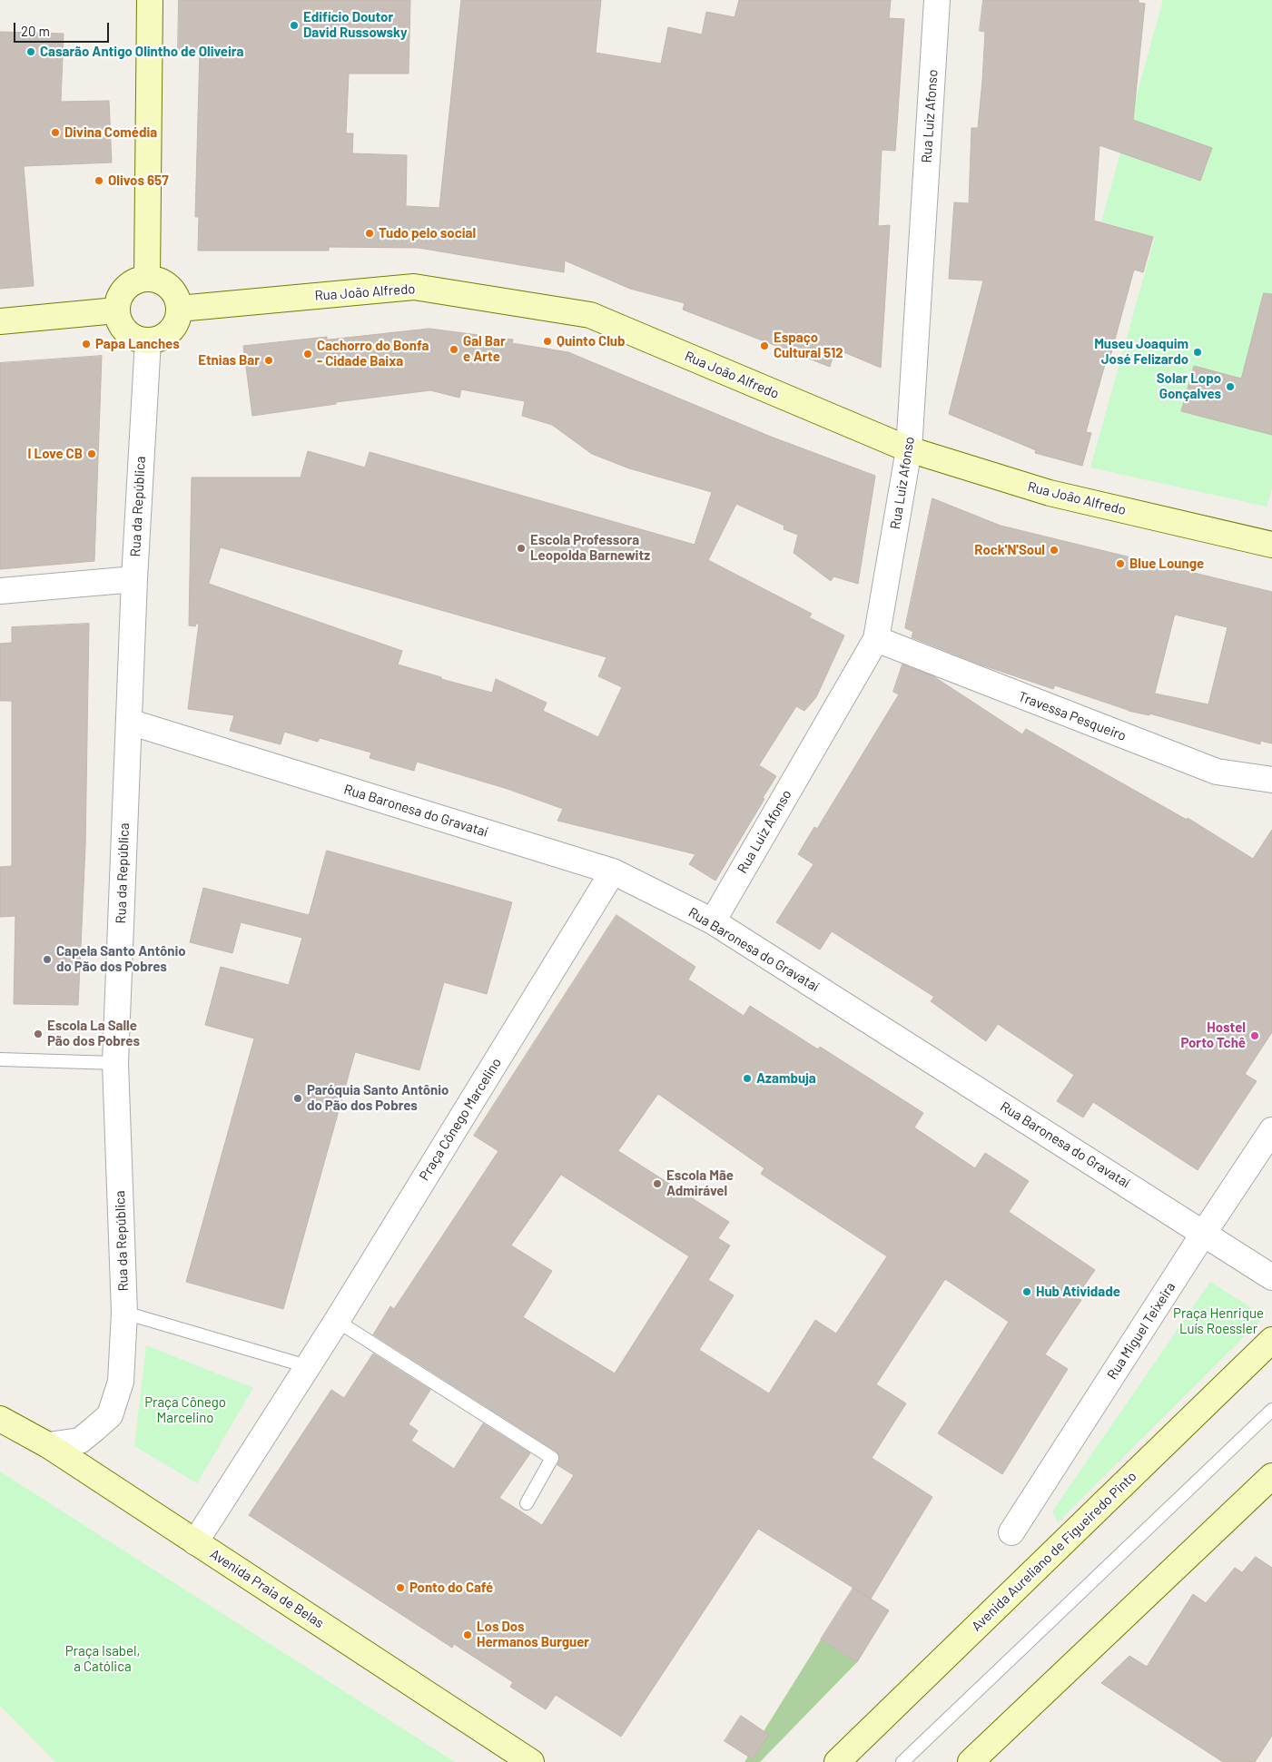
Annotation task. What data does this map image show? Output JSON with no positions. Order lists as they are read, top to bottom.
{
  "streets": {
    "street": [
      "Rua Luiz Afonso",
      "Rua João Alfredo",
      "Rua da República",
      "Travessa Pesqueiro",
      "Rua Baronesa do Gravataí",
      "Praça Cônego Marcelino",
      "Rua Miguel Teixeira",
      "Avenida Aureliano de Figueiredo Pinto",
      "Avenida Praia de Belas"
    ]
  },
  "crossings": [
    ["Rua Luiz Afonso", "Rua João Alfredo"],
    ["Rua Luiz Afonso", "Travessa Pesqueiro"],
    ["Rua Luiz Afonso", "Rua Baronesa do Gravataí"],
    ["Rua João Alfredo", "Rua da República"],
    ["Rua da República", "Rua Baronesa do Gravataí"],
    ["Rua da República", "Avenida Praia de Belas"],
    ["Rua Baronesa do Gravataí", "Praça Cônego Marcelino"],
    ["Rua Baronesa do Gravataí", "Rua Miguel Teixeira"],
    ["Praça Cônego Marcelino", "Avenida Praia de Belas"]
  ],
  "parks": ["Praça Henrique Luís Roessler", "Praça Cônego Marcelino", "Praça Isabel, a Católica"],
  "places": [
    "Edifício Doutor David Russowsky",
    "Casarão Antigo Olintho de Oliveira",
    "Divina Comédia",
    "Olivos 657",
    "Tudo pelo social",
    "Quinto Club",
    "Papa Lanches",
    "Espaço Cultural 512",
    "Gal Bar e Arte",
    "Museu Joaquim José Felizardo",
    "Cachorro do Bonfa - Cidade Baixa",
    "Etnias Bar",
    "Solar Lopo Gonçalves",
    "I Love CB",
    "Escola Professora Leopolda Barnewitz",
    "Rock'N'Soul",
    "Blue Lounge",
    "Capela Santo Antônio do Pão dos Pobres",
    "Escola La Salle Pão dos Pobres",
    "Hostel Porto Tchê",
    "Azambuja",
    "Paróquia Santo Antônio do Pão dos Pobres",
    "Escola Mãe Admirável",
    "Hub Atividade",
    "Ponto do Café",
    "Los Dos Hermanos Burguer"
  ],
  "scale_bar": "20 m"
}
